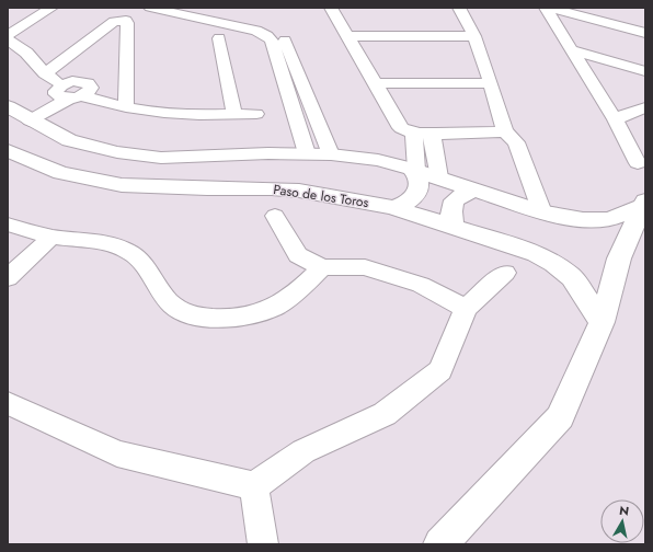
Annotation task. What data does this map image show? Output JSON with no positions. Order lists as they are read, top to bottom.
{
  "streets": {
    "street": ["Paso de los Toros"]
  },
  "north": "top"
}
